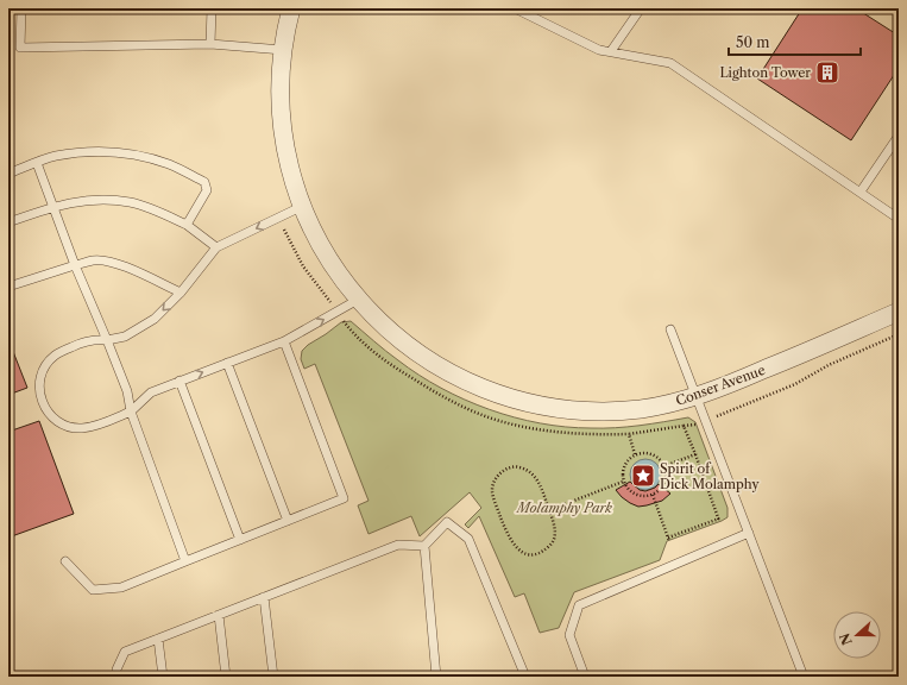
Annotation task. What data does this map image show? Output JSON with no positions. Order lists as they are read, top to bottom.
{
  "streets": {
    "street": ["Conser Avenue"]
  },
  "parks": ["Molamphy Park"],
  "places": {
    "building": ["Lighton Tower"],
    "place": ["Spirit of Dick Molamphy"]
  },
  "scale_bar": "50 m",
  "north": "left"
}
